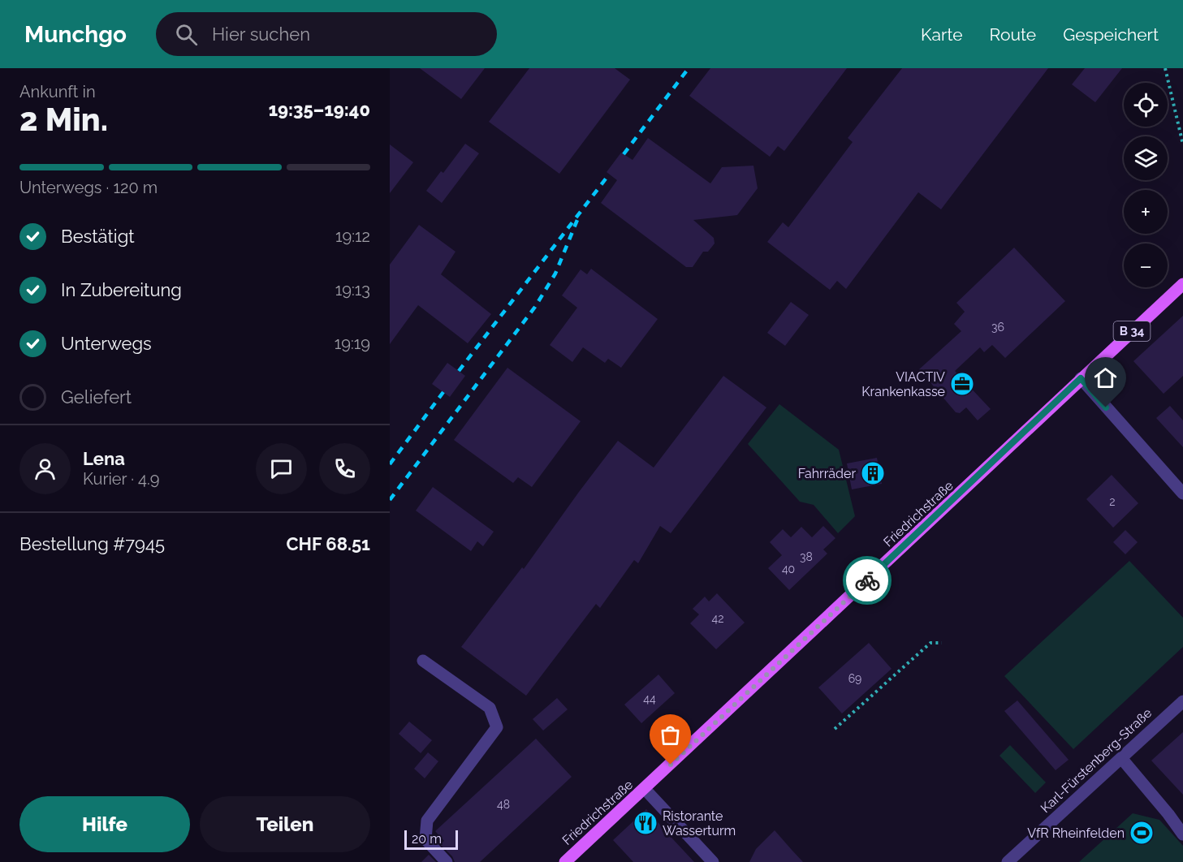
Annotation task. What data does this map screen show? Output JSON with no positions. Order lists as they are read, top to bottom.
{
  "streets": {
    "main road": ["B 34", "Friedrichstraße"],
    "street": ["Karl-Fürstenberg-Straße"]
  },
  "places": {
    "office": ["VIACTIV Krankenkasse"],
    "building": ["Fahrräder"],
    "restaurant": ["Ristorante Wasserturm"],
    "sports": ["VfR Rheinfelden"]
  },
  "house_numbers": [
    "36",
    "2",
    "38",
    "40",
    "42",
    "69",
    "44",
    "48"
  ],
  "scale_bar": "20 m",
  "page": {
    "header": "Munchgo",
    "search": "Hier suchen",
    "nav": ["Karte", "Route", "Gespeichert"],
    "heading": ["2 Min.", "Ankunft in", "19:35–19:40"],
    "panel": [
      "Lena",
      "Kurier · 4.9",
      "Bestellung #7945",
      "CHF 68.51"
    ],
    "map_buttons": ["+", "−"],
    "bar": "Unterwegs · 120 m",
    "list": [
      ["Bestätigt", "19:12"],
      ["In Zubereitung", "19:13"],
      ["Unterwegs", "19:19"],
      "Geliefert"
    ],
    "buttons": ["Hilfe", "Teilen"],
    "scale": "20 m"
  }
}
